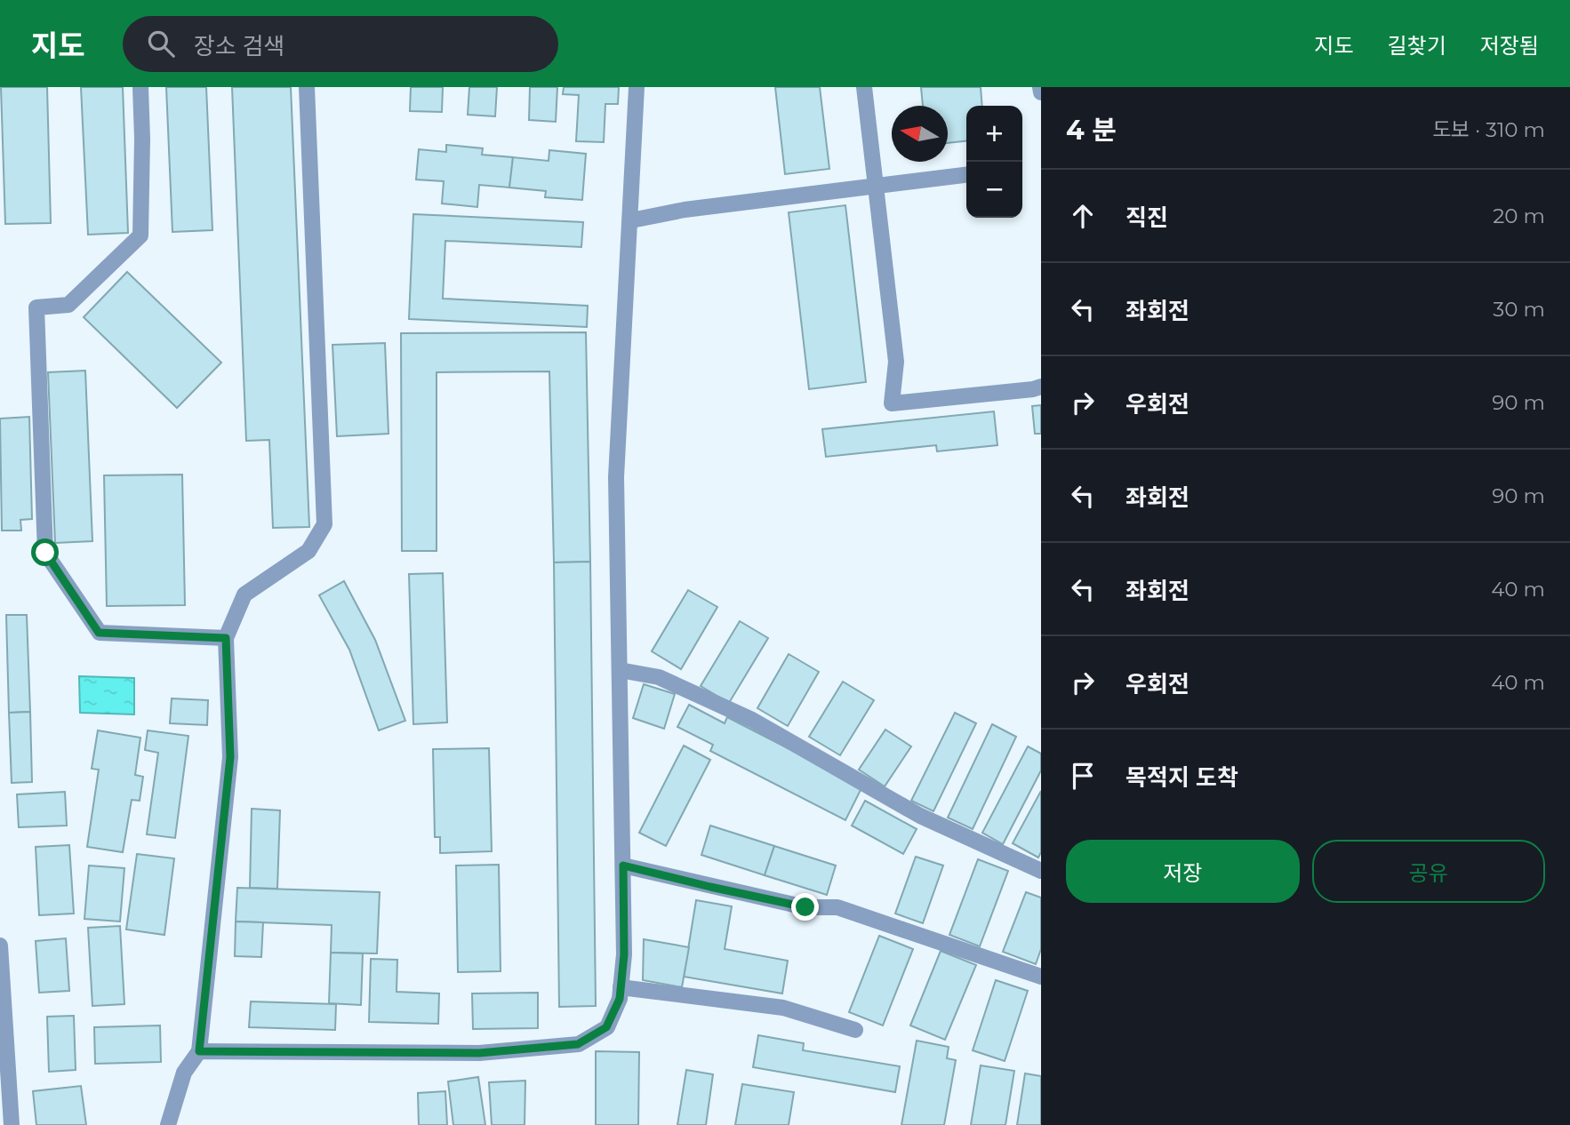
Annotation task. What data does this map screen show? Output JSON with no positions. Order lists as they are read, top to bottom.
{
  "north": "left",
  "page": {
    "header": "지도",
    "search": "장소 검색",
    "nav": ["지도", "길찾기", "저장됨"],
    "heading": ["4 분", "도보 · 310 m"],
    "map_buttons": ["+", "−"],
    "list": [
      ["직진", "20 m"],
      ["좌회전", "30 m"],
      ["우회전", "90 m"],
      ["좌회전", "90 m"],
      ["좌회전", "40 m"],
      ["우회전", "40 m"],
      "목적지 도착"
    ],
    "buttons": ["저장", "공유"]
  }
}
